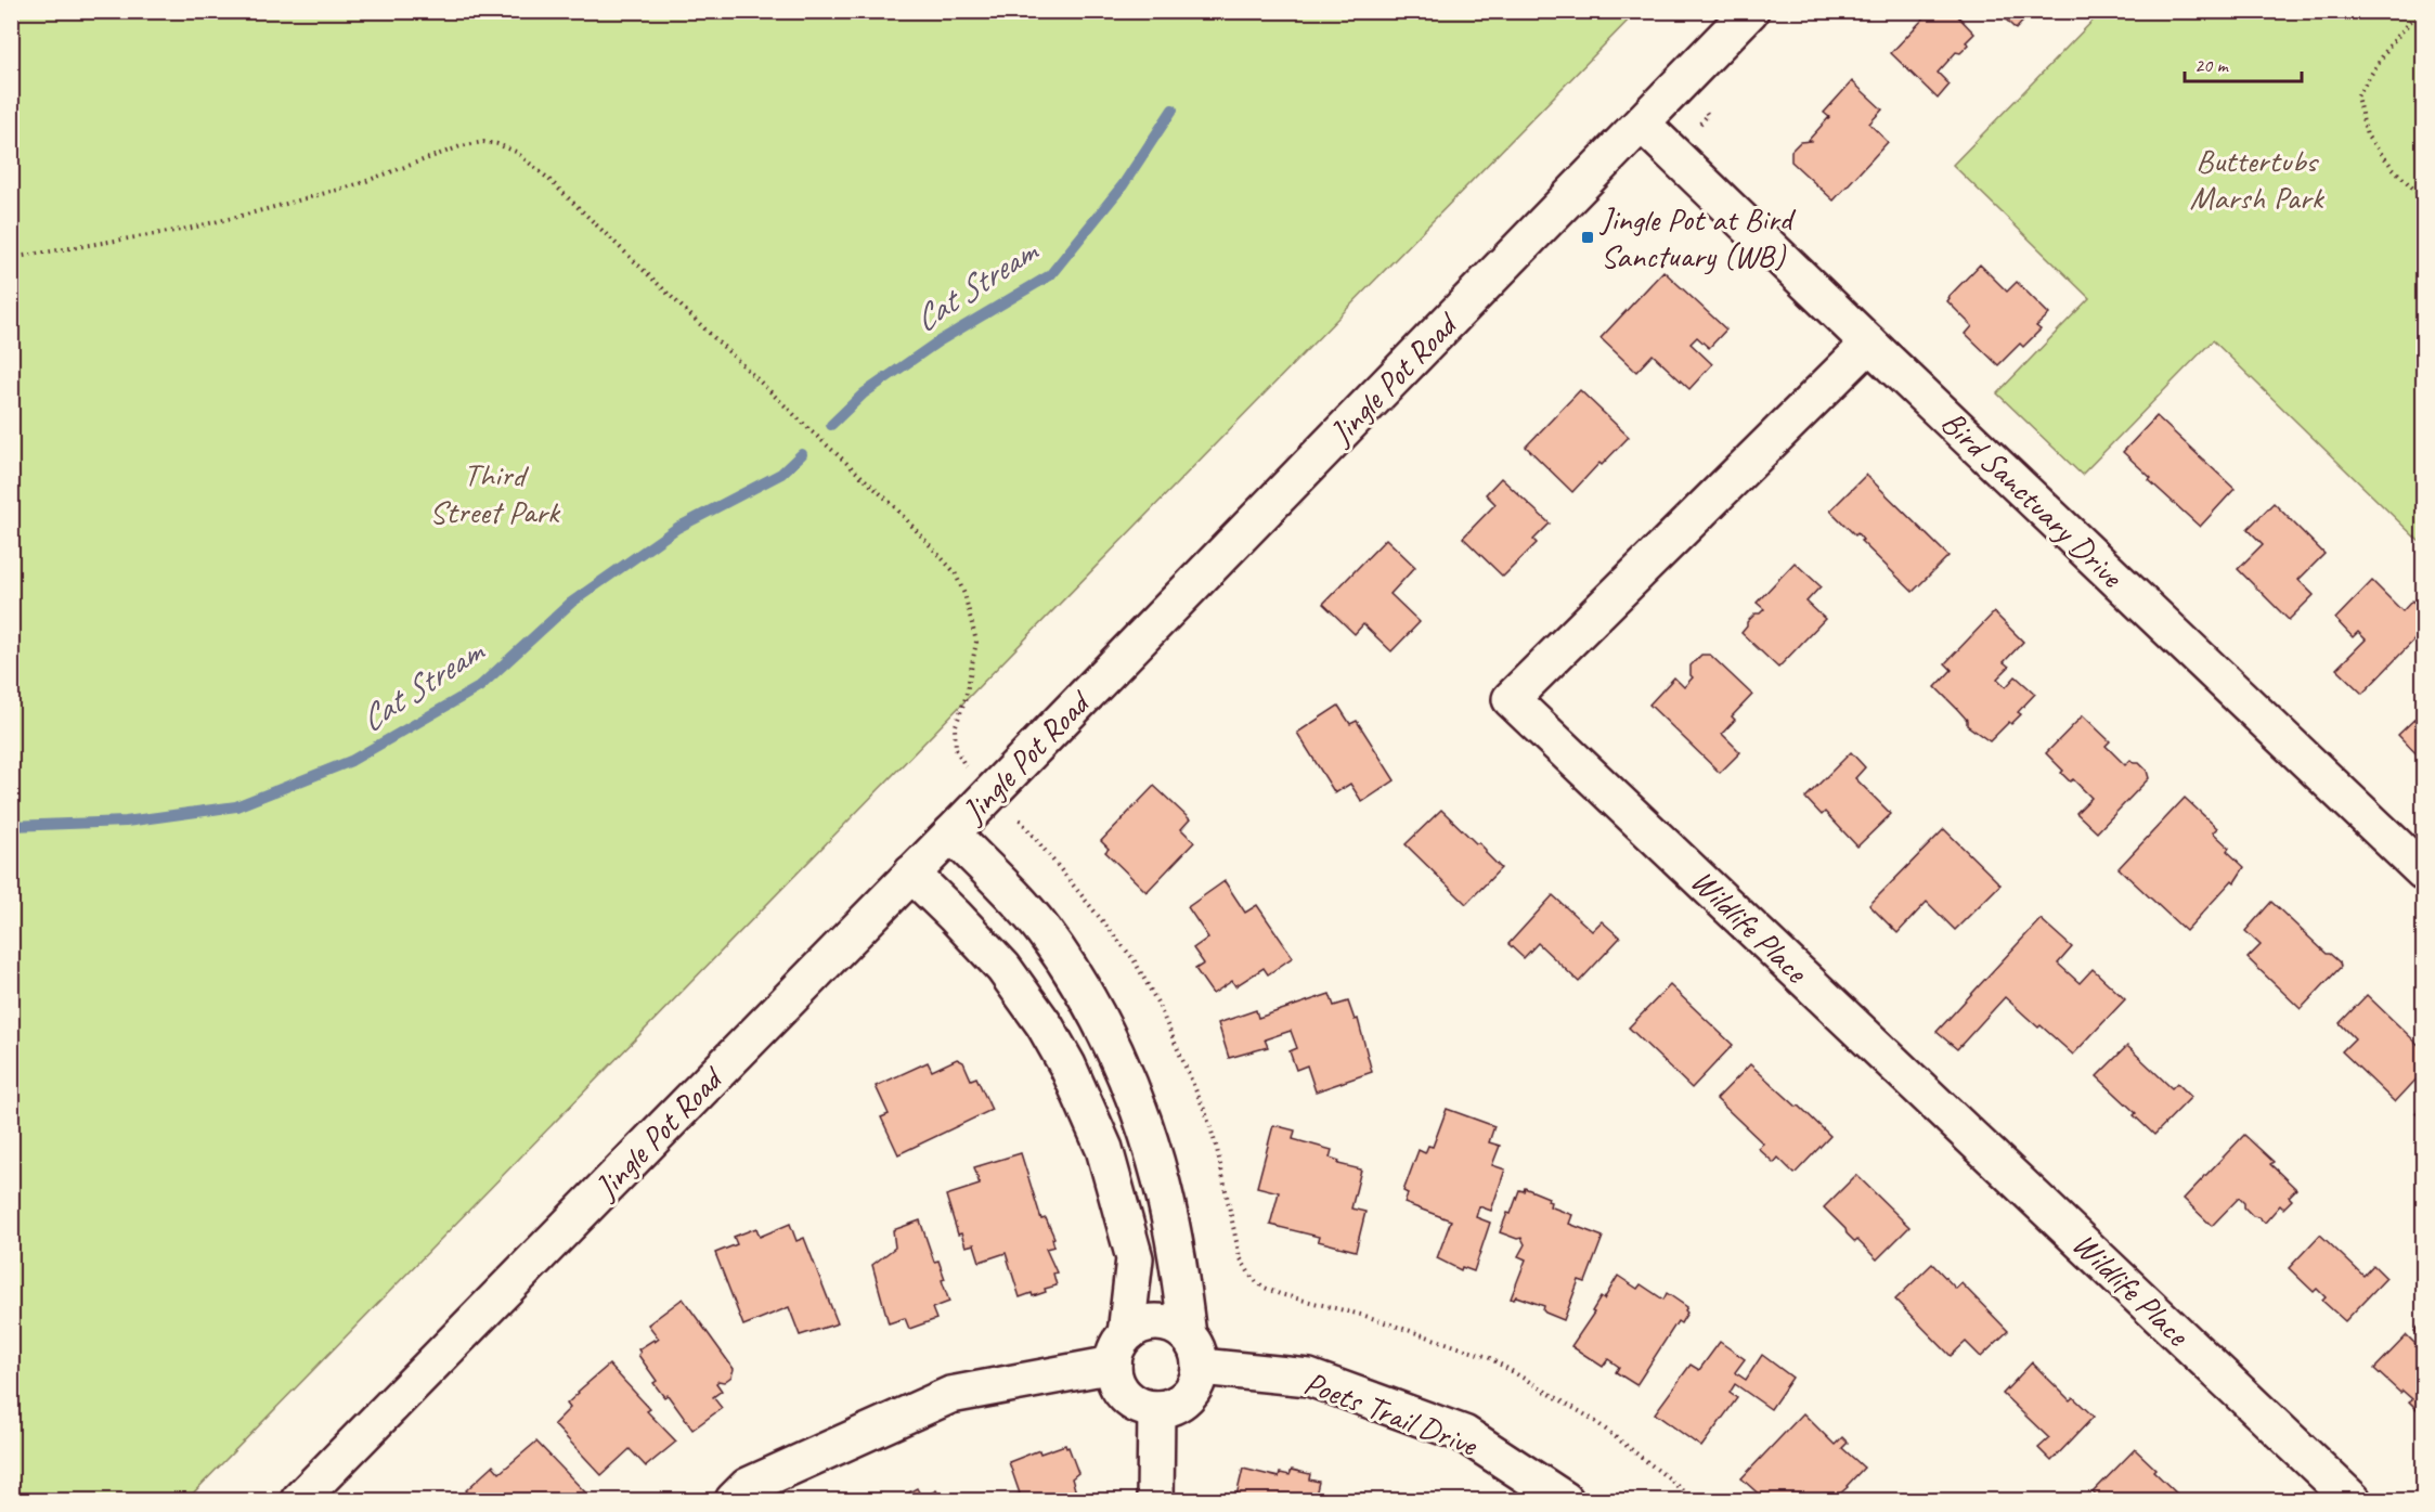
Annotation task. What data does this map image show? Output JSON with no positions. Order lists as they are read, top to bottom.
{
  "streets": {
    "street": [
      "Jingle Pot Road",
      "Bird Sanctuary Drive",
      "Wildlife Place",
      "Poets Trail Drive"
    ]
  },
  "crossings": [
    ["Jingle Pot Road", "Bird Sanctuary Drive"],
    ["Bird Sanctuary Drive", "Wildlife Place"]
  ],
  "water": ["Cat Stream"],
  "parks": ["Buttertubs Marsh Park", "Third Street Park"],
  "places": {
    "transit": ["Jingle Pot at Bird Sanctuary (WB)"]
  },
  "scale_bar": "20 m"
}
